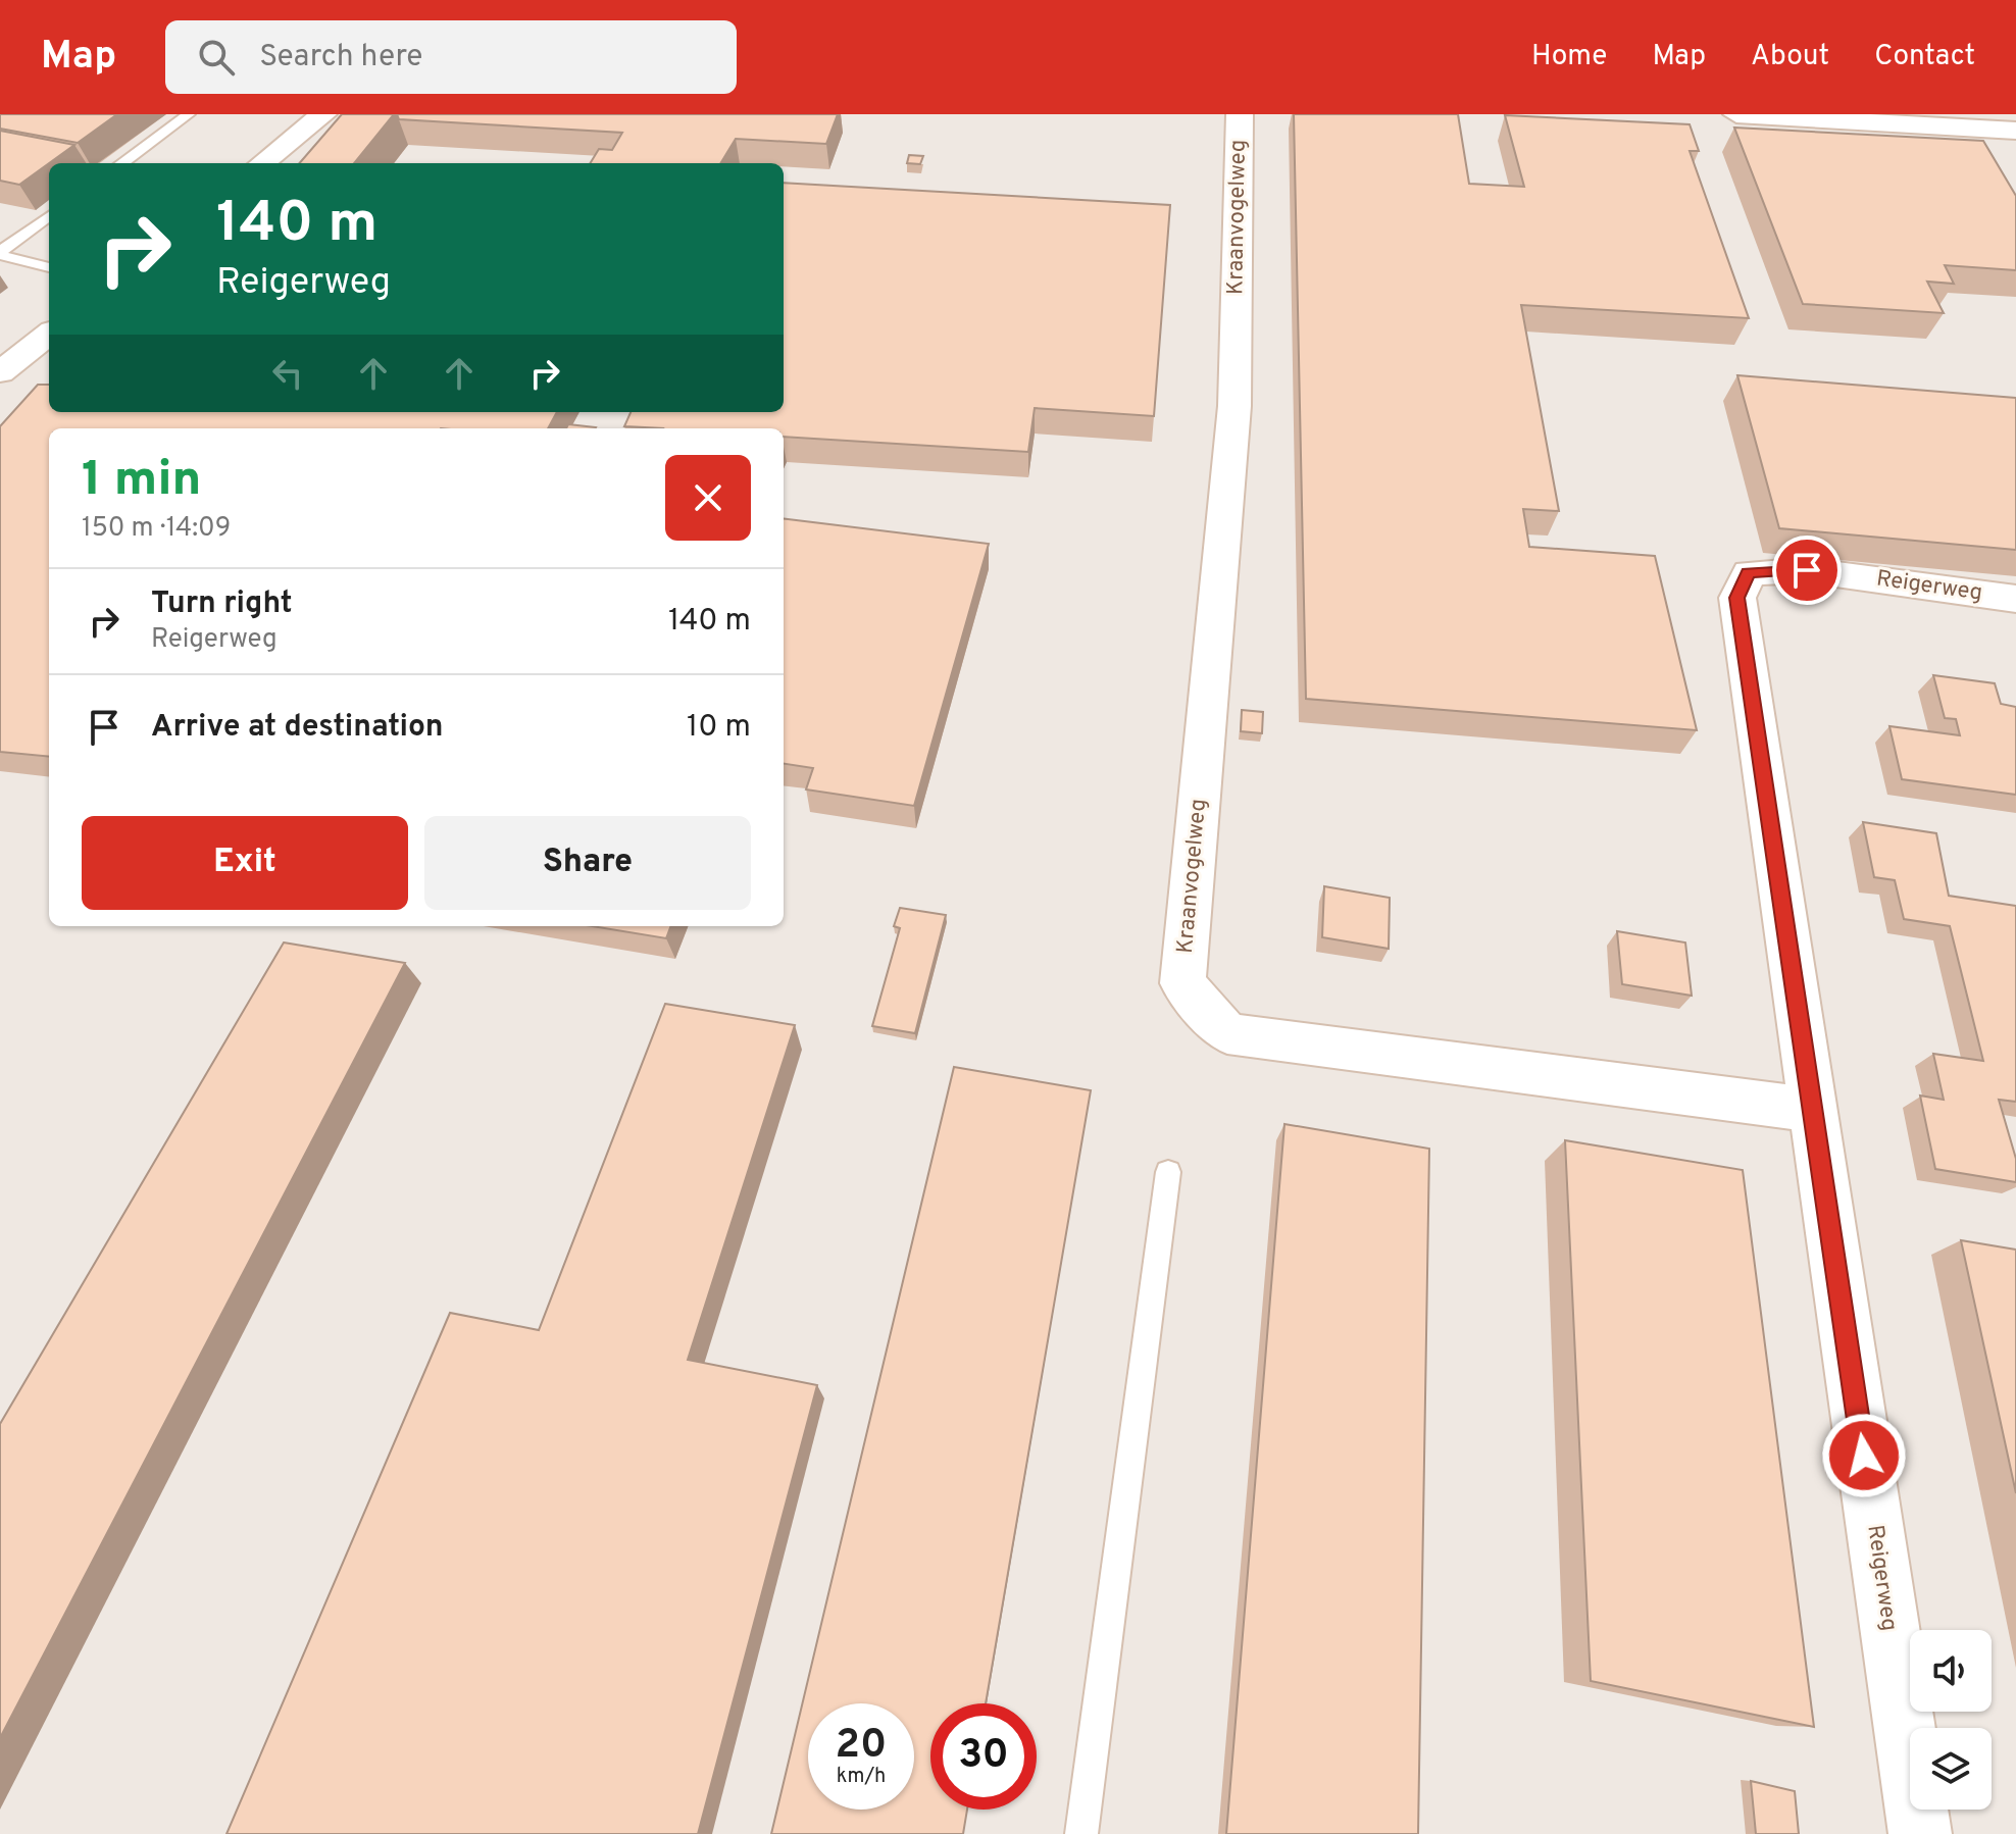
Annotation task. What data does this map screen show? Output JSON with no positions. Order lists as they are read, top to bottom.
{
  "streets": {
    "street": ["Kraanvogelweg", "Reigerweg"]
  },
  "crossings": [
    ["Kraanvogelweg", "Reigerweg"]
  ],
  "page": {
    "header": "Map",
    "search": "Search here",
    "nav": [
      "Home",
      "Map",
      "About",
      "Contact"
    ],
    "turn": ["140 m", "Reigerweg"],
    "heading": ["1 min", "150 m · 14:09"],
    "list": [
      {
        "name": "Turn right",
        "note": "Reigerweg",
        "value": "140 m"
      },
      {
        "name": "Arrive at destination",
        "value": "10 m"
      }
    ],
    "buttons": ["Exit", "Share"],
    "speed": "20 km/h",
    "limit": "30"
  }
}
